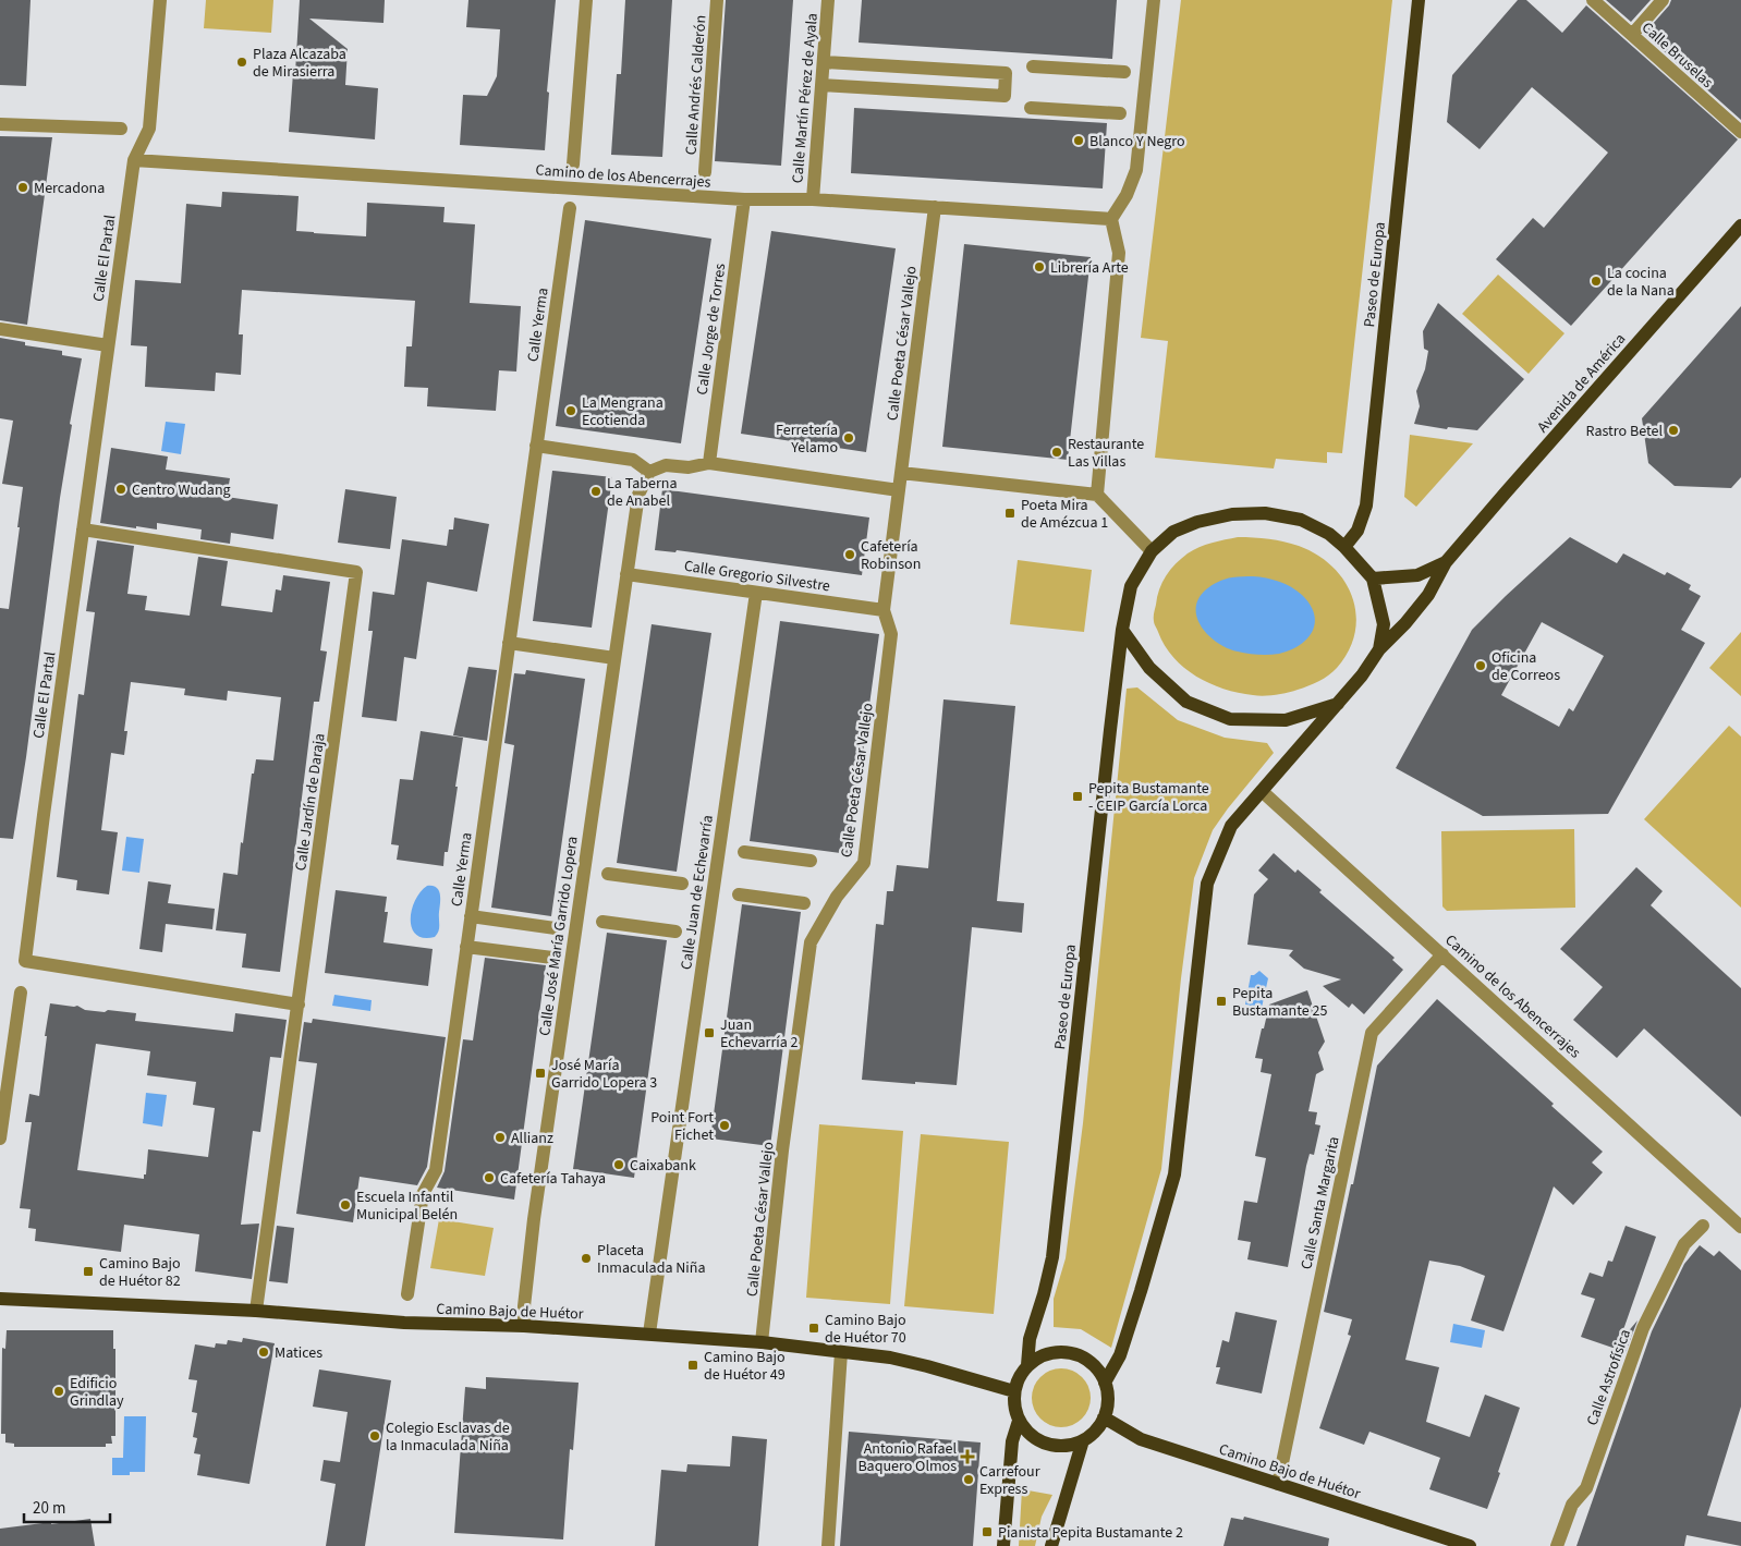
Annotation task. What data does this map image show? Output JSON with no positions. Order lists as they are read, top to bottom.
{
  "streets": {
    "main road": ["Paseo de Europa", "Avenida de América", "Camino Bajo de Huétor"],
    "street": [
      "Calle Bruselas",
      "Calle Andrés Calderón",
      "Calle Martín Pérez de Ayala",
      "Camino de los Abencerrajes",
      "Calle El Partal",
      "Calle Yerma",
      "Calle Jorge de Torres",
      "Calle Poeta César Vallejo",
      "Calle Gregorio Silvestre",
      "Calle Jardín de Daraja",
      "Calle Juan de Echevarría",
      "Calle José María Garrido Lopera",
      "Calle Santa Margarita",
      "Calle Astrofísica"
    ]
  },
  "crossings": [
    ["Calle Martín Pérez de Ayala", "Camino de los Abencerrajes"],
    ["Camino de los Abencerrajes", "Calle El Partal"],
    ["Camino de los Abencerrajes", "Calle Jorge de Torres"],
    ["Camino de los Abencerrajes", "Calle Poeta César Vallejo"],
    ["Camino de los Abencerrajes", "Calle Santa Margarita"],
    ["Calle El Partal", "Calle Jardín de Daraja"],
    ["Paseo de Europa", "Avenida de América"],
    ["Paseo de Europa", "Camino Bajo de Huétor"],
    ["Calle Poeta César Vallejo", "Calle Gregorio Silvestre"],
    ["Calle Poeta César Vallejo", "Camino Bajo de Huétor"],
    ["Calle Gregorio Silvestre", "Calle Juan de Echevarría"],
    ["Calle Gregorio Silvestre", "Calle José María Garrido Lopera"],
    ["Calle Jardín de Daraja", "Camino Bajo de Huétor"],
    ["Calle Juan de Echevarría", "Camino Bajo de Huétor"],
    ["Calle José María Garrido Lopera", "Camino Bajo de Huétor"],
    ["Calle Santa Margarita", "Camino Bajo de Huétor"]
  ],
  "places": {
    "other": [
      "Plaza Alcazaba de Mirasierra",
      "Blanco Y Negro",
      "Mercadona",
      "Librería Arte",
      "La cocina de la Nana",
      "La Mengrana Ecotienda",
      "Rastro Betel",
      "Ferretería Yelamo",
      "Restaurante Las Villas",
      "Centro Wudang",
      "La Taberna de Anabel",
      "Cafetería Robinson",
      "Oficina de Correos",
      "Point Fort Fichet",
      "Allianz",
      "Caixabank",
      "Cafetería Tahaya",
      "Escuela Infantil Municipal Belén",
      "Placeta Inmaculada Niña",
      "Matices",
      "Edificio Grindlay",
      "Colegio Esclavas de la Inmaculada Niña",
      "Carrefour Express"
    ],
    "transit": [
      "Poeta Mira de Amézcua 1",
      "Pepita Bustamante - CEIP García Lorca",
      "Pepita Bustamante 25",
      "Juan Echevarría 2",
      "José María Garrido Lopera 3",
      "Camino Bajo de Huétor 82",
      "Camino Bajo de Huétor 70",
      "Camino Bajo de Huétor 49",
      "Pianista Pepita Bustamante 2"
    ],
    "health": ["Antonio Rafael Baquero Olmos"]
  },
  "scale_bar": "20 m"
}
